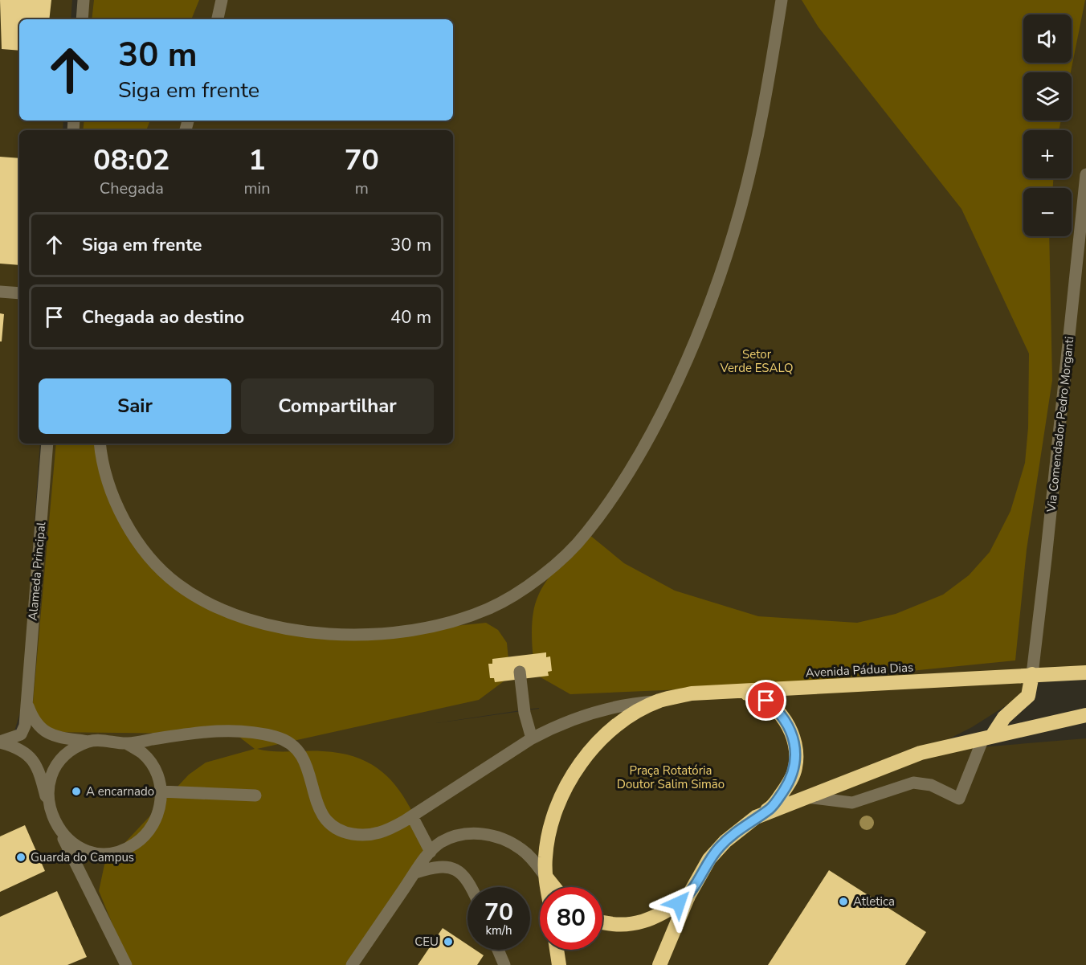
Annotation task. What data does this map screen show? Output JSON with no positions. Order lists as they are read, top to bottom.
{
  "streets": {
    "highway": ["Avenida Pádua Dias"],
    "street": ["Via Comendador Pedro Morganti", "Alameda Principal"]
  },
  "crossings": [
    ["Via Comendador Pedro Morganti", "Avenida Pádua Dias"]
  ],
  "parks": ["Setor Verde ESALQ", "Praça Rotatória Doutor Salim Simão"],
  "places": [
    "A encarnado",
    "Guarda do Campus",
    "Atletica",
    "CEU"
  ],
  "page": {
    "map_buttons": ["+", "−"],
    "turn": ["30 m", "Siga em frente"],
    "eta": [
      "08:02",
      "Chegada",
      "1",
      "min",
      "70",
      "m"
    ],
    "list": [
      {
        "name": "Siga em frente",
        "value": "30 m"
      },
      {
        "name": "Chegada ao destino",
        "value": "40 m"
      }
    ],
    "buttons": ["Sair", "Compartilhar"],
    "speed": "70 km/h",
    "limit": "80"
  }
}
